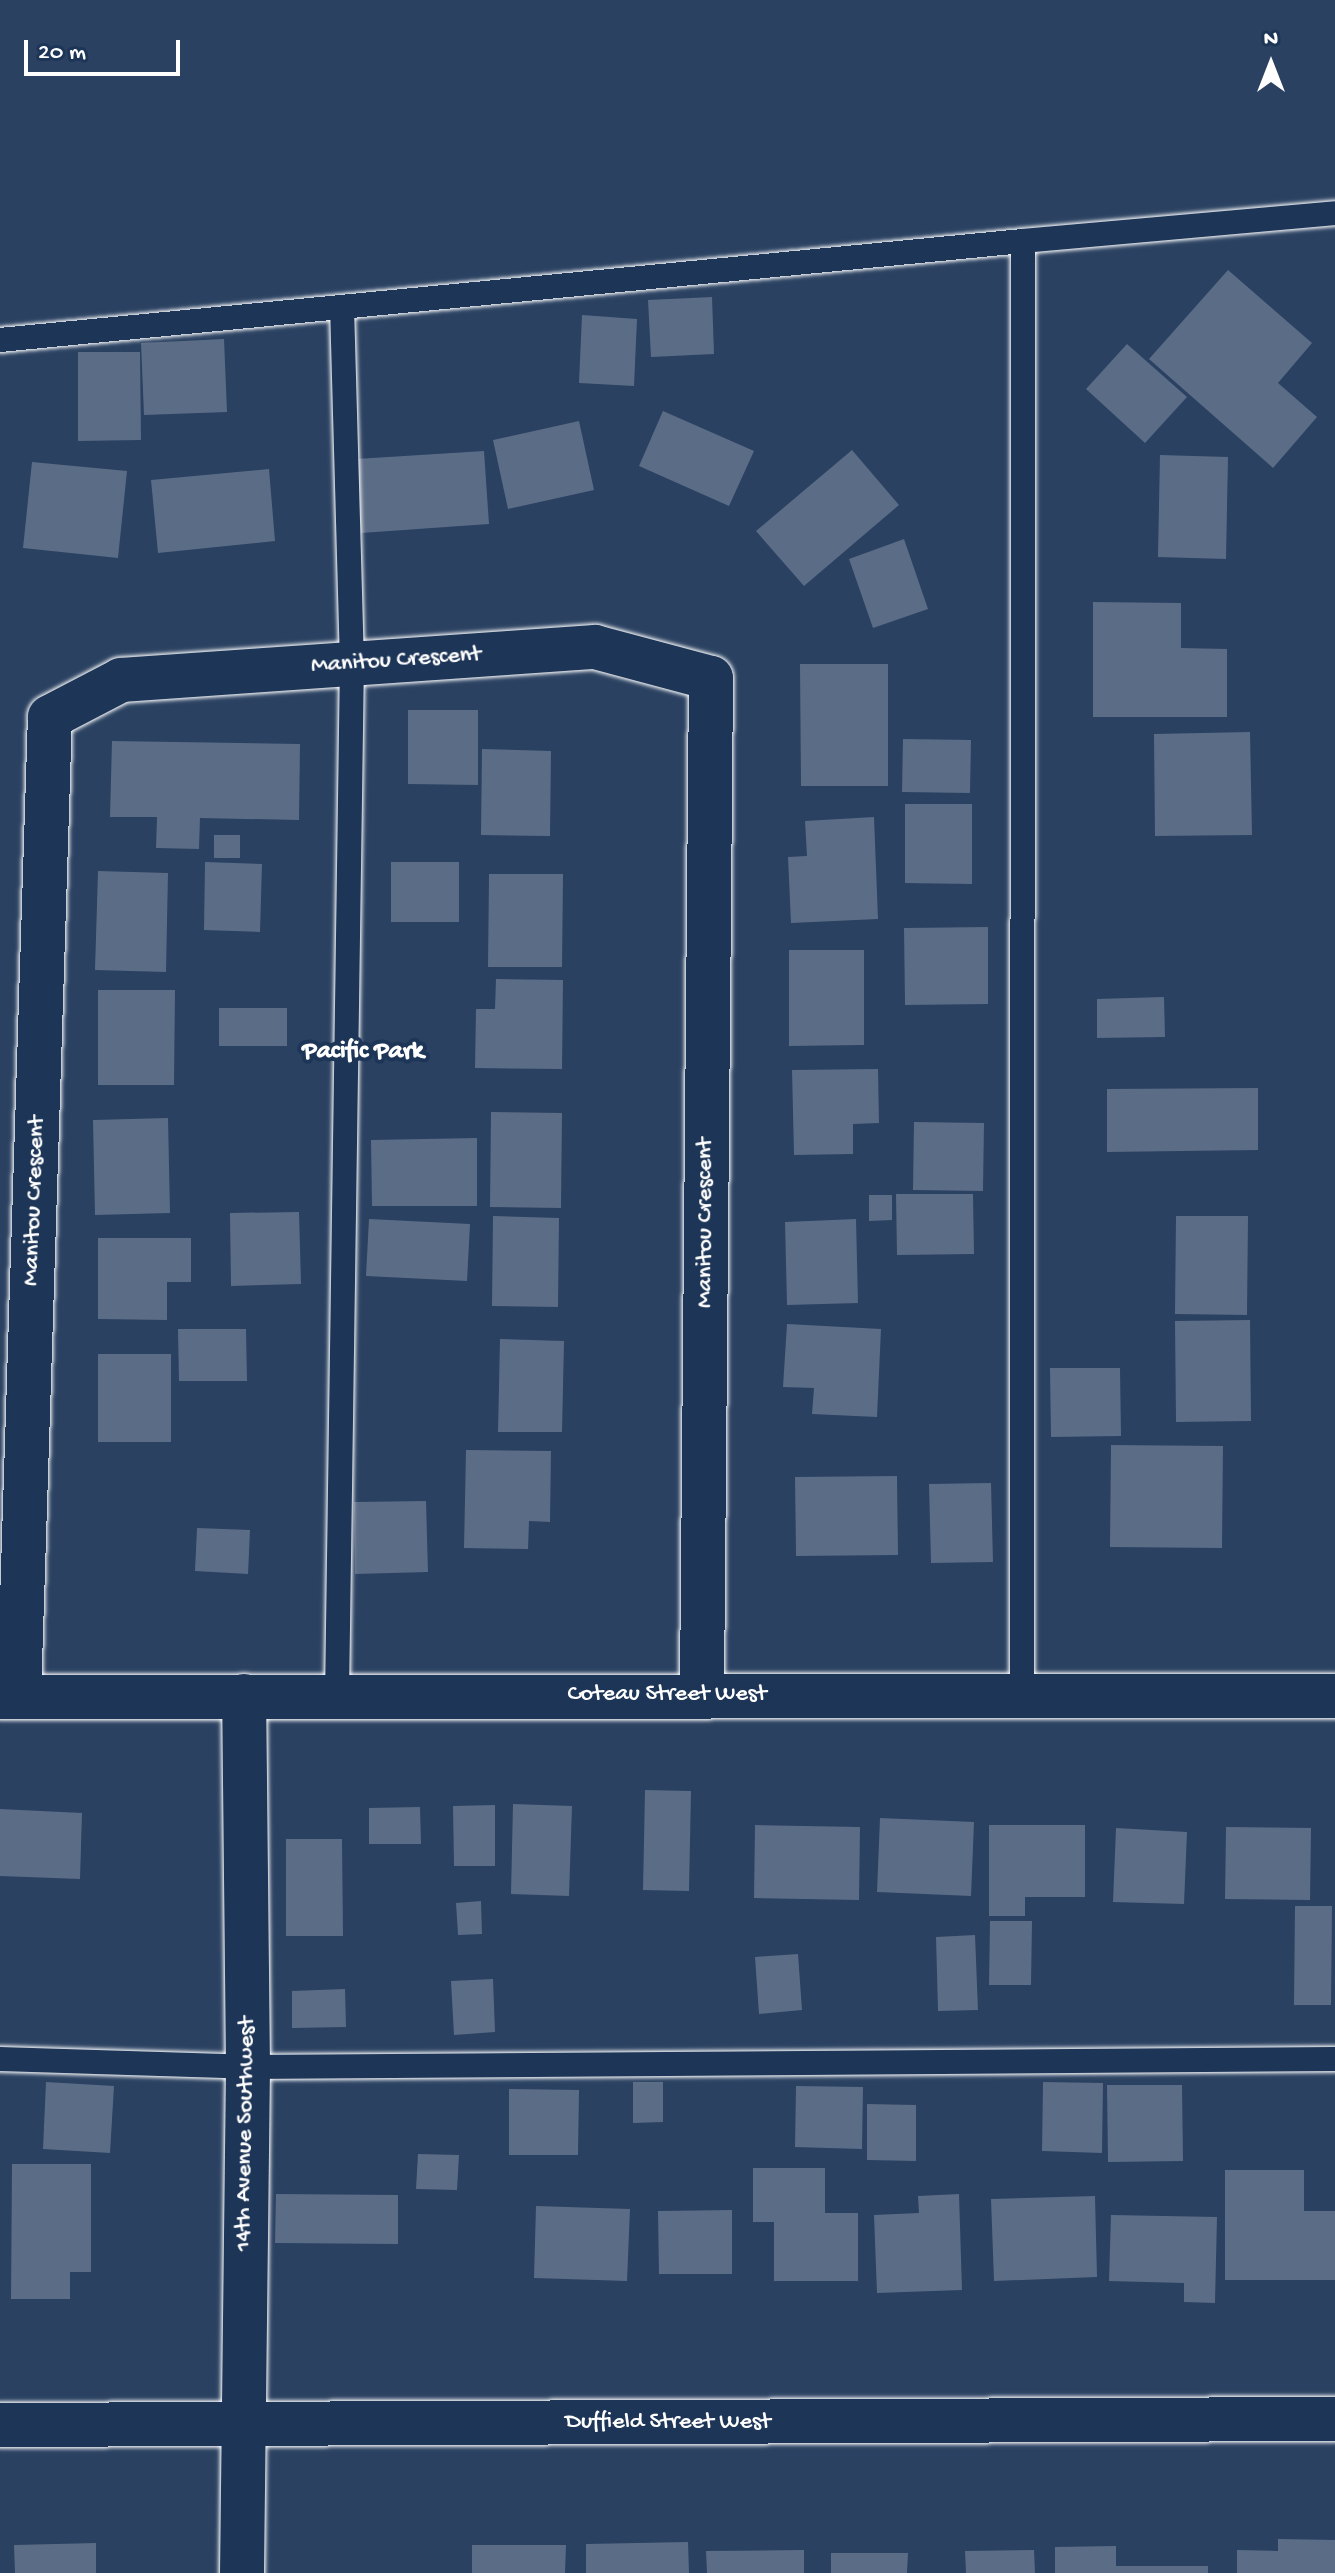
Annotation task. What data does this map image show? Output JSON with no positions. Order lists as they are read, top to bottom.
{
  "streets": {
    "street": [
      "Manitou Crescent",
      "Coteau Street West",
      "14th Avenue Southwest",
      "Duffield Street West"
    ]
  },
  "crossings": [
    ["Manitou Crescent", "Coteau Street West"],
    ["Coteau Street West", "14th Avenue Southwest"],
    ["14th Avenue Southwest", "Duffield Street West"]
  ],
  "districts": ["Pacific Park"],
  "scale_bar": "20 m",
  "north": "top"
}
